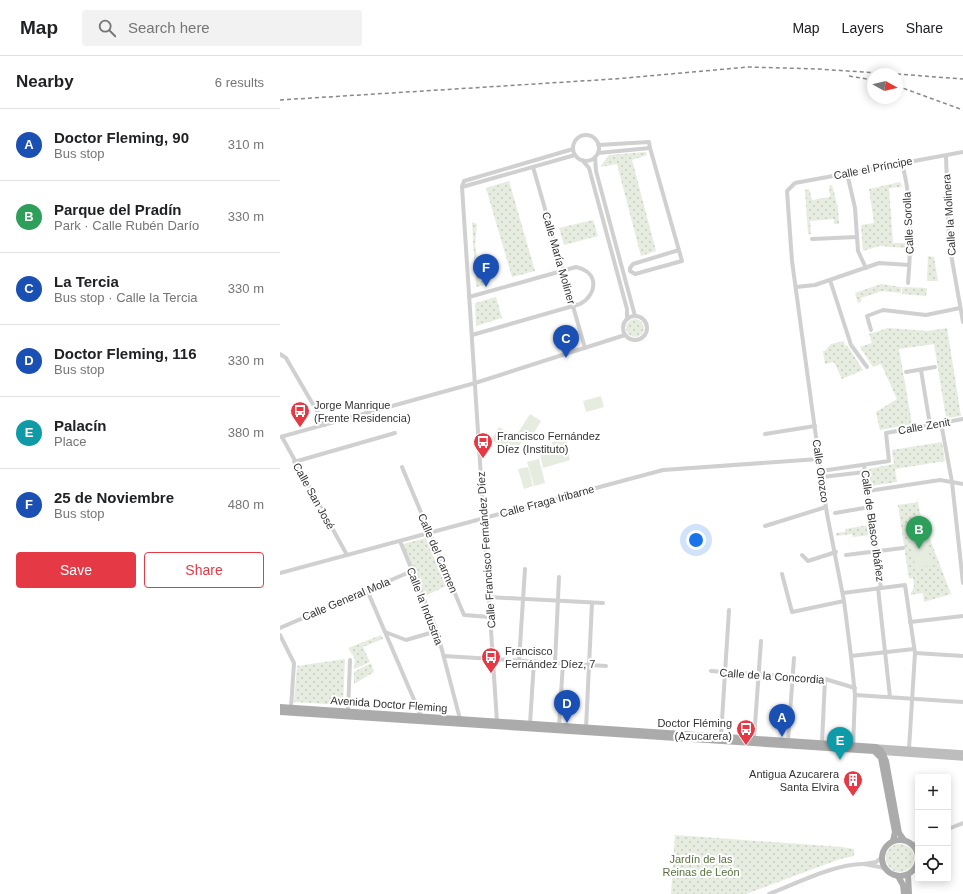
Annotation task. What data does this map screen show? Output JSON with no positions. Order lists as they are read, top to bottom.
{
  "streets": {
    "main road": ["Avenida Doctor Fleming"],
    "street": [
      "Calle el Príncipe",
      "Calle la Molinera",
      "Calle Sorolla",
      "Calle María Moliner",
      "Calle Zenit",
      "Calle Orozco",
      "Calle San José",
      "Calle Fraga Iribarne",
      "Calle de Blasco Ibáñez",
      "Calle Francisco Fernández Díez",
      "Calle del Carmen",
      "Calle General Mola",
      "Calle la Industria",
      "Calle de la Concordia"
    ]
  },
  "crossings": [
    ["Calle el Príncipe", "Calle la Molinera"],
    ["Calle el Príncipe", "Calle Sorolla"],
    ["Calle el Príncipe", "Calle Orozco"],
    ["Calle Zenit", "Calle de Blasco Ibáñez"],
    ["Calle Orozco", "Calle Fraga Iribarne"],
    ["Calle Orozco", "Calle de la Concordia"],
    ["Calle Orozco", "Avenida Doctor Fleming"],
    ["Calle San José", "Calle Fraga Iribarne"],
    ["Calle Fraga Iribarne", "Calle Francisco Fernández Díez"],
    ["Calle Fraga Iribarne", "Calle del Carmen"],
    ["Calle Fraga Iribarne", "Calle la Industria"],
    ["Calle Francisco Fernández Díez", "Calle del Carmen"],
    ["Calle Francisco Fernández Díez", "Avenida Doctor Fleming"],
    ["Calle General Mola", "Calle la Industria"],
    ["Calle la Industria", "Avenida Doctor Fleming"]
  ],
  "parks": ["Jardín de las Reinas de León"],
  "places": {
    "bus stop": [
      "Jorge Manrique (Frente Residencia)",
      "Francisco Fernández Díez (Instituto)",
      "Francisco Fernández Díez, 7",
      "Doctor Fléming (Azucarera)"
    ],
    "building": ["Antigua Azucarera Santa Elvira"]
  },
  "north": "right",
  "page": {
    "header": "Map",
    "search": "Search here",
    "nav": ["Map", "Layers", "Share"],
    "heading": ["Nearby", "6 results"],
    "list": [
      {
        "mark": "A",
        "name": "Doctor Fleming, 90",
        "note": "Bus stop",
        "value": "310 m"
      },
      {
        "mark": "B",
        "name": "Parque del Pradín",
        "note": "Park · Calle Rubén Darío",
        "value": "330 m"
      },
      {
        "mark": "C",
        "name": "La Tercia",
        "note": "Bus stop · Calle la Tercia",
        "value": "330 m"
      },
      {
        "mark": "D",
        "name": "Doctor Fleming, 116",
        "note": "Bus stop",
        "value": "330 m"
      },
      {
        "mark": "E",
        "name": "Palacín",
        "note": "Place",
        "value": "380 m"
      },
      {
        "mark": "F",
        "name": "25 de Noviembre",
        "note": "Bus stop",
        "value": "480 m"
      }
    ],
    "pins": [
      "F",
      "C",
      "B",
      "D",
      "A",
      "E"
    ],
    "buttons": ["Save", "Share"],
    "map_buttons": ["+", "−"]
  }
}
